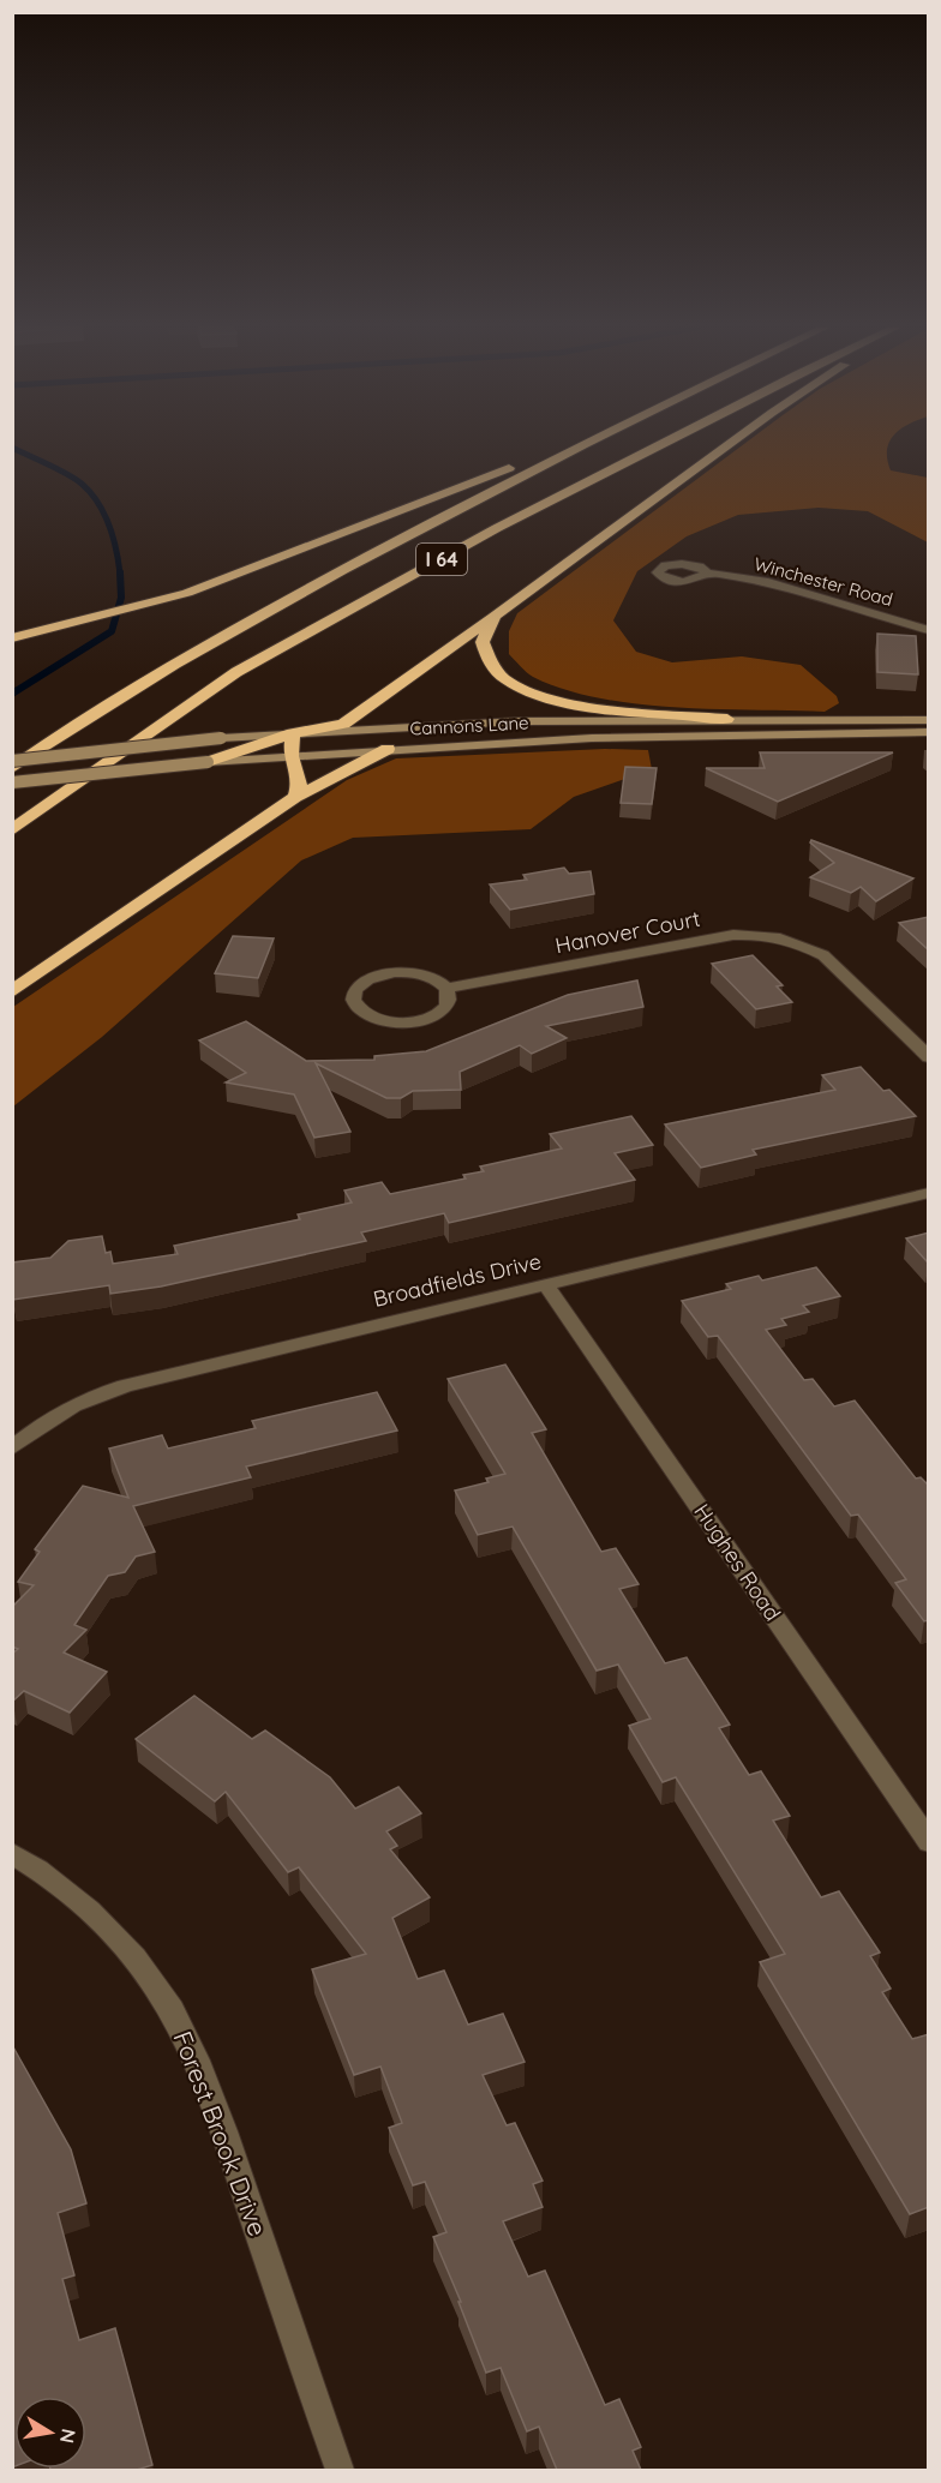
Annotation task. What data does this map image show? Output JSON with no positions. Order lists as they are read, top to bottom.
{
  "streets": {
    "highway": ["I 64"],
    "main road": ["Cannons Lane"],
    "street": [
      "Winchester Road",
      "Hanover Court",
      "Broadfields Drive",
      "Hughes Road",
      "Forest Brook Drive"
    ]
  },
  "crossings": [
    ["Broadfields Drive", "Hughes Road"]
  ],
  "north": "right"
}
